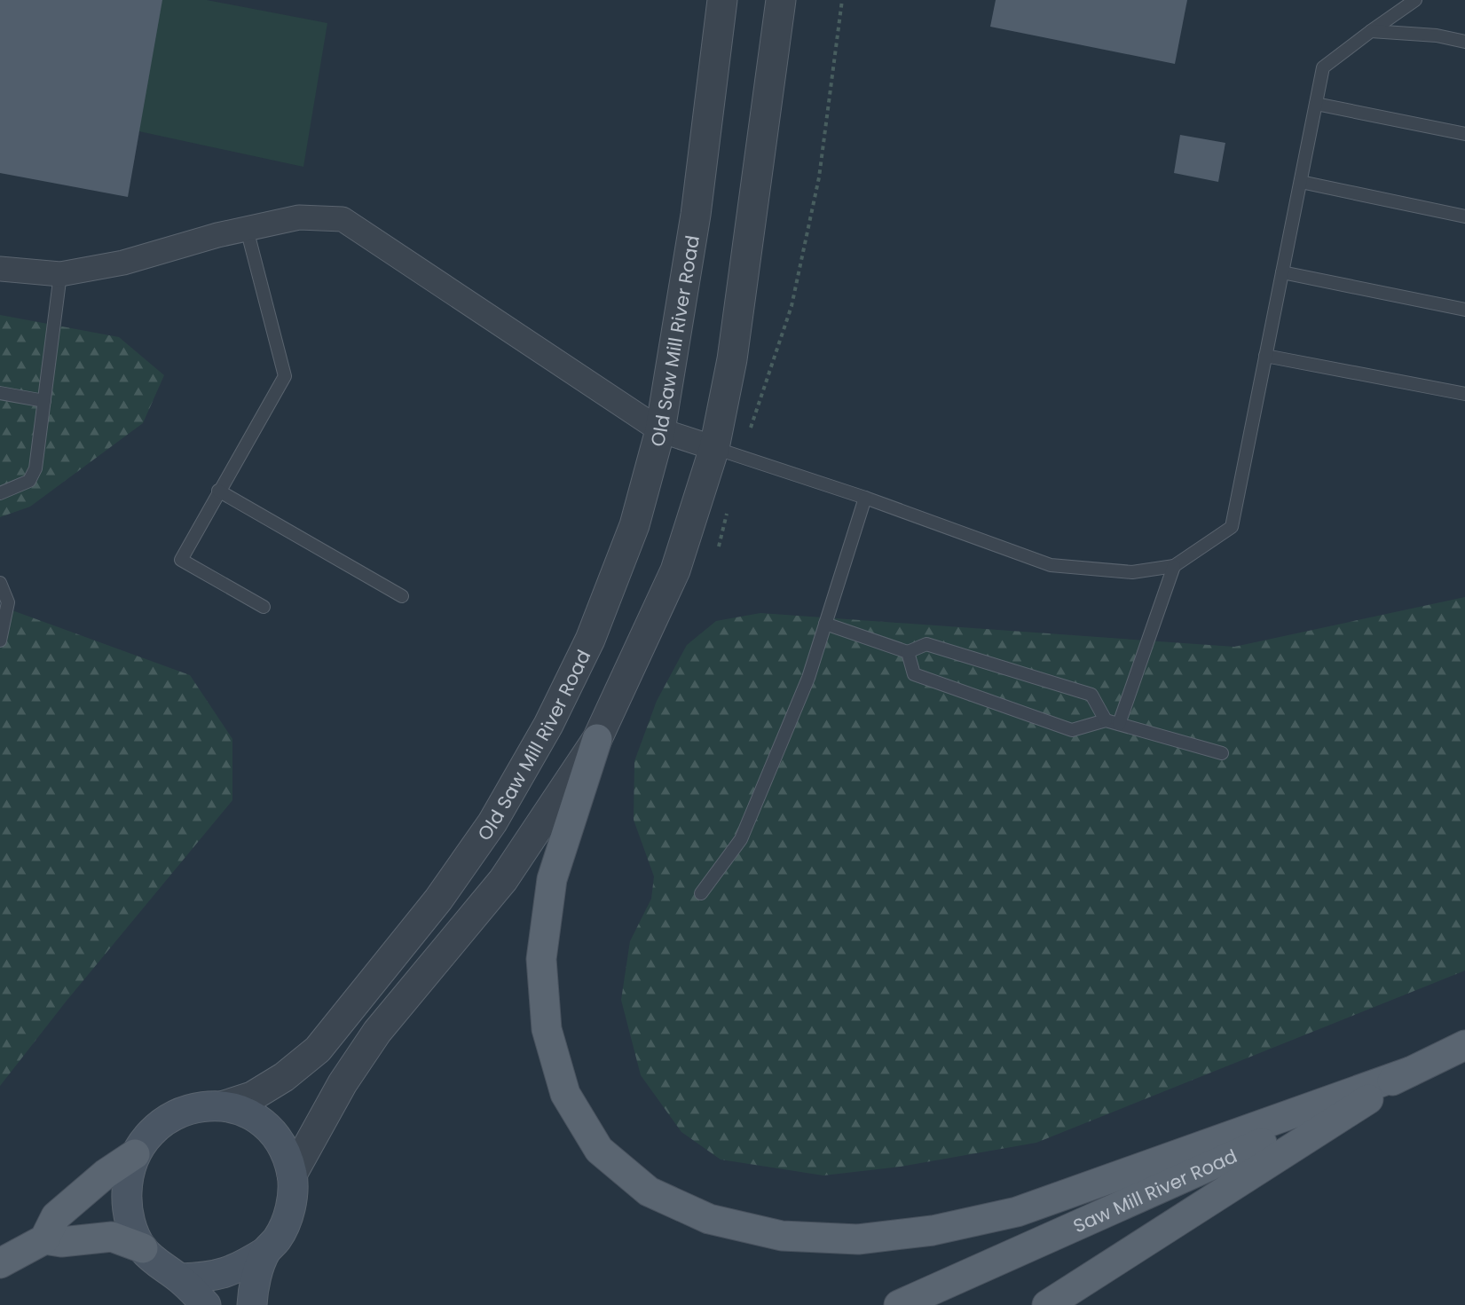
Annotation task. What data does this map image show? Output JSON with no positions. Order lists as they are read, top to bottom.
{
  "streets": {
    "main road": ["Old Saw Mill River Road", "Saw Mill River Road"]
  }
}
